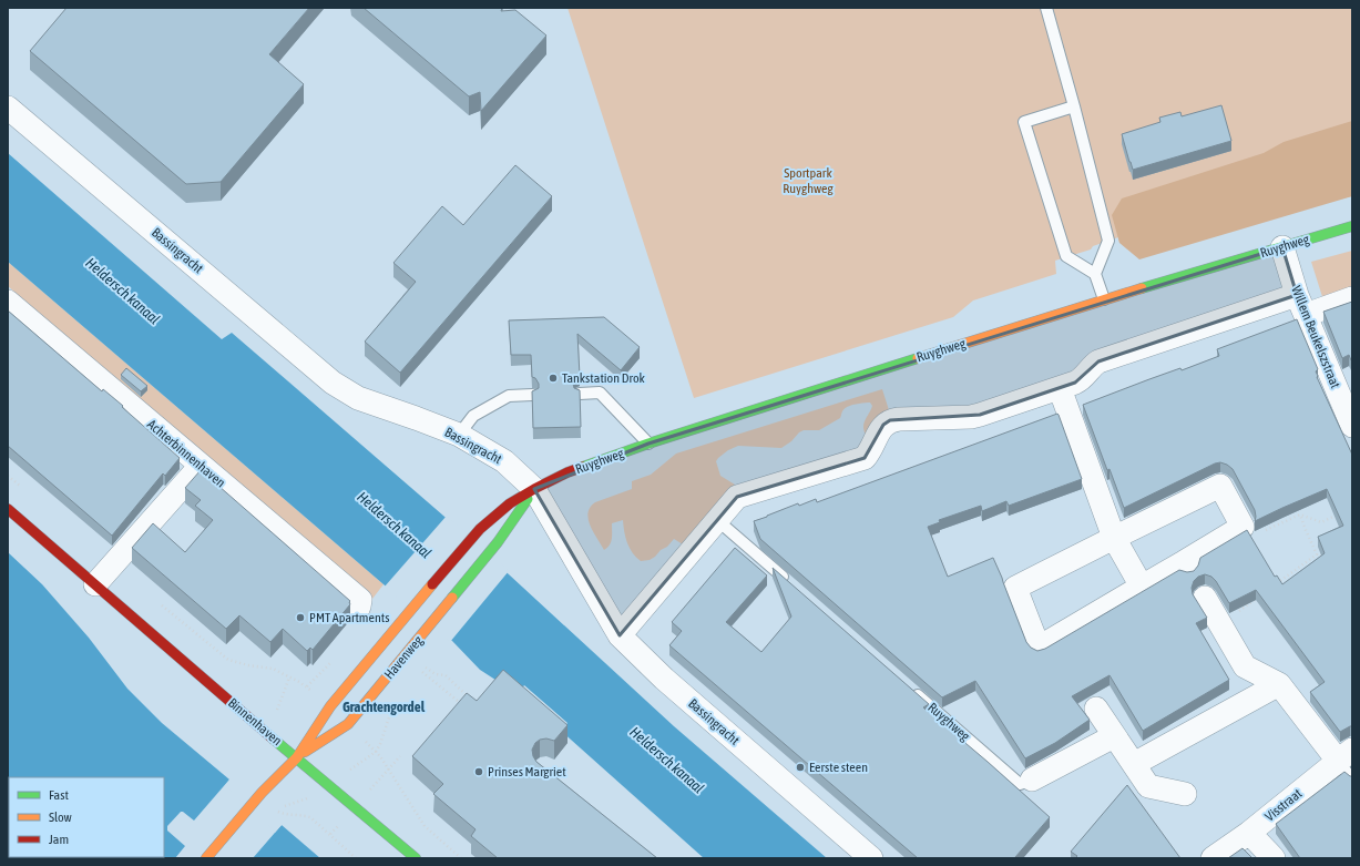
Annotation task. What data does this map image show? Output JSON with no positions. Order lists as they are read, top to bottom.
{
  "streets": {
    "street": [
      "Ruyghweg",
      "Bassingracht",
      "Willem Beukelszstraat",
      "Achterbinnenhaven",
      "Havenweg",
      "Binnenhaven",
      "Visstraat"
    ]
  },
  "crossings": [
    ["Ruyghweg", "Bassingracht"],
    ["Ruyghweg", "Willem Beukelszstraat"],
    ["Ruyghweg", "Havenweg"],
    ["Havenweg", "Binnenhaven"]
  ],
  "districts": ["Grachtengordel"],
  "water": ["Heldersch kanaal"],
  "parks": ["Sportpark Ruyghweg"],
  "places": [
    "Tankstation Drok",
    "PMT Apartments",
    "Eerste steen",
    "Prinses Margriet"
  ],
  "legend": ["Fast", "Slow", "Jam"]
}
